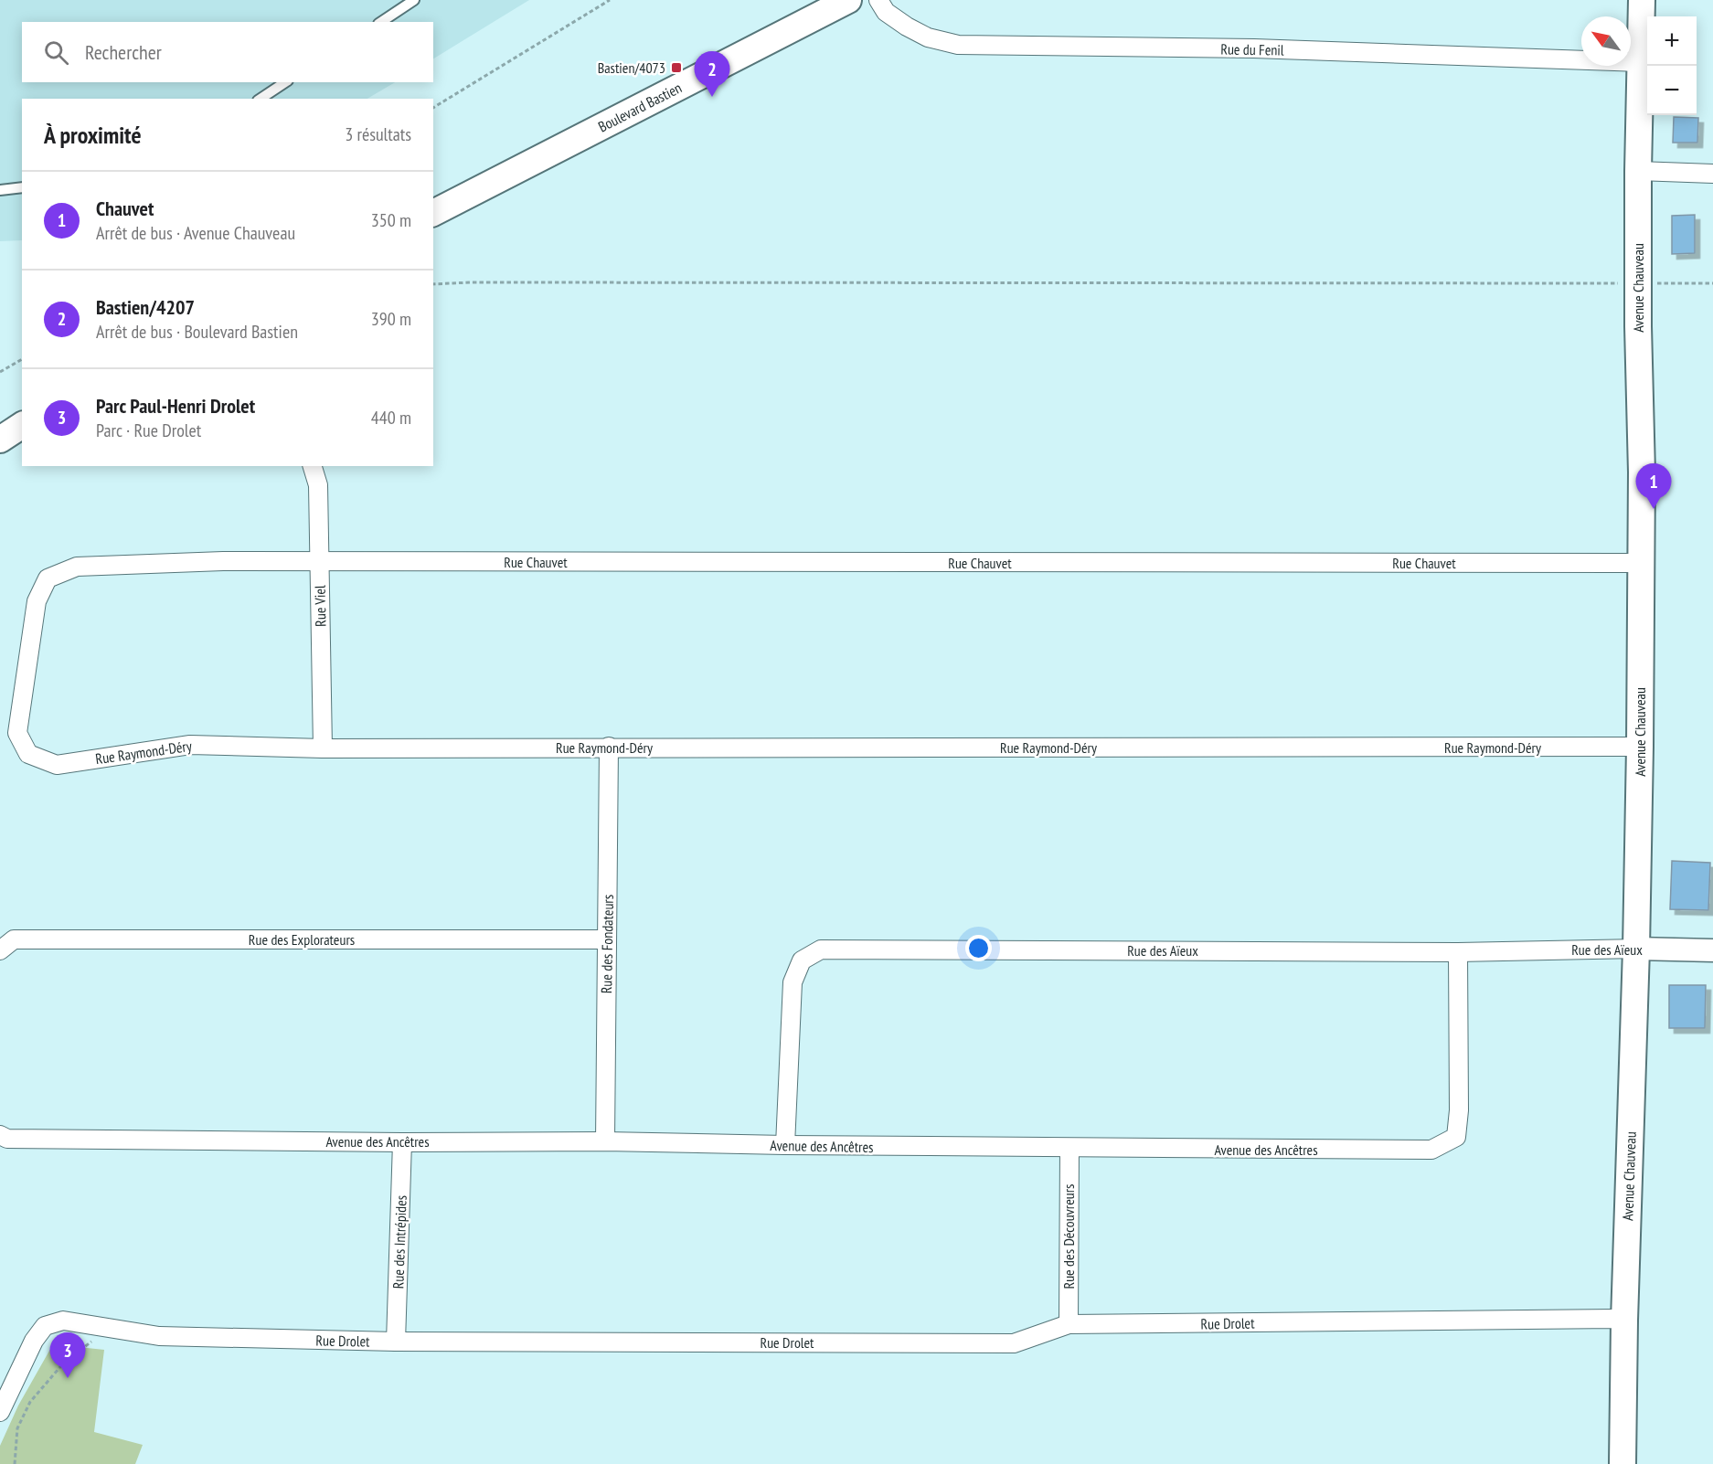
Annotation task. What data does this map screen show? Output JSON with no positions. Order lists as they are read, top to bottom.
{
  "streets": {
    "main road": ["Boulevard Bastien", "Avenue Chauveau"],
    "street": [
      "Rue du Fenil",
      "Rue Chauvet",
      "Rue Viel",
      "Rue Raymond-Déry",
      "Rue des Explorateurs",
      "Rue des Fondateurs",
      "Rue des Aïeux",
      "Avenue des Ancêtres",
      "Rue des Découvreurs",
      "Rue des Intrépides",
      "Rue Drolet"
    ]
  },
  "crossings": [
    ["Rue du Fenil", "Avenue Chauveau"],
    ["Avenue Chauveau", "Rue Chauvet"],
    ["Avenue Chauveau", "Rue Raymond-Déry"],
    ["Avenue Chauveau", "Rue des Aïeux"],
    ["Avenue Chauveau", "Rue Drolet"],
    ["Rue Chauvet", "Rue Viel"],
    ["Rue Chauvet", "Rue Raymond-Déry"],
    ["Rue Viel", "Rue Raymond-Déry"],
    ["Rue Raymond-Déry", "Rue des Fondateurs"],
    ["Rue des Explorateurs", "Rue des Fondateurs"],
    ["Rue des Fondateurs", "Avenue des Ancêtres"],
    ["Rue des Aïeux", "Avenue des Ancêtres"],
    ["Avenue des Ancêtres", "Rue des Découvreurs"],
    ["Avenue des Ancêtres", "Rue des Intrépides"],
    ["Rue des Découvreurs", "Rue Drolet"],
    ["Rue des Intrépides", "Rue Drolet"]
  ],
  "places": {
    "transit": ["Bastien/4073"]
  },
  "north": "top left",
  "page": {
    "map_buttons": ["+", "−"],
    "search": "Rechercher",
    "pins": ["2", "1", "3"],
    "heading": ["À proximité", "3 résultats"],
    "list": [
      {
        "mark": "1",
        "name": "Chauvet",
        "note": "Arrêt de bus · Avenue Chauveau",
        "value": "350 m"
      },
      {
        "mark": "2",
        "name": "Bastien/4207",
        "note": "Arrêt de bus · Boulevard Bastien",
        "value": "390 m"
      },
      {
        "mark": "3",
        "name": "Parc Paul-Henri Drolet",
        "note": "Parc · Rue Drolet",
        "value": "440 m"
      }
    ]
  }
}
